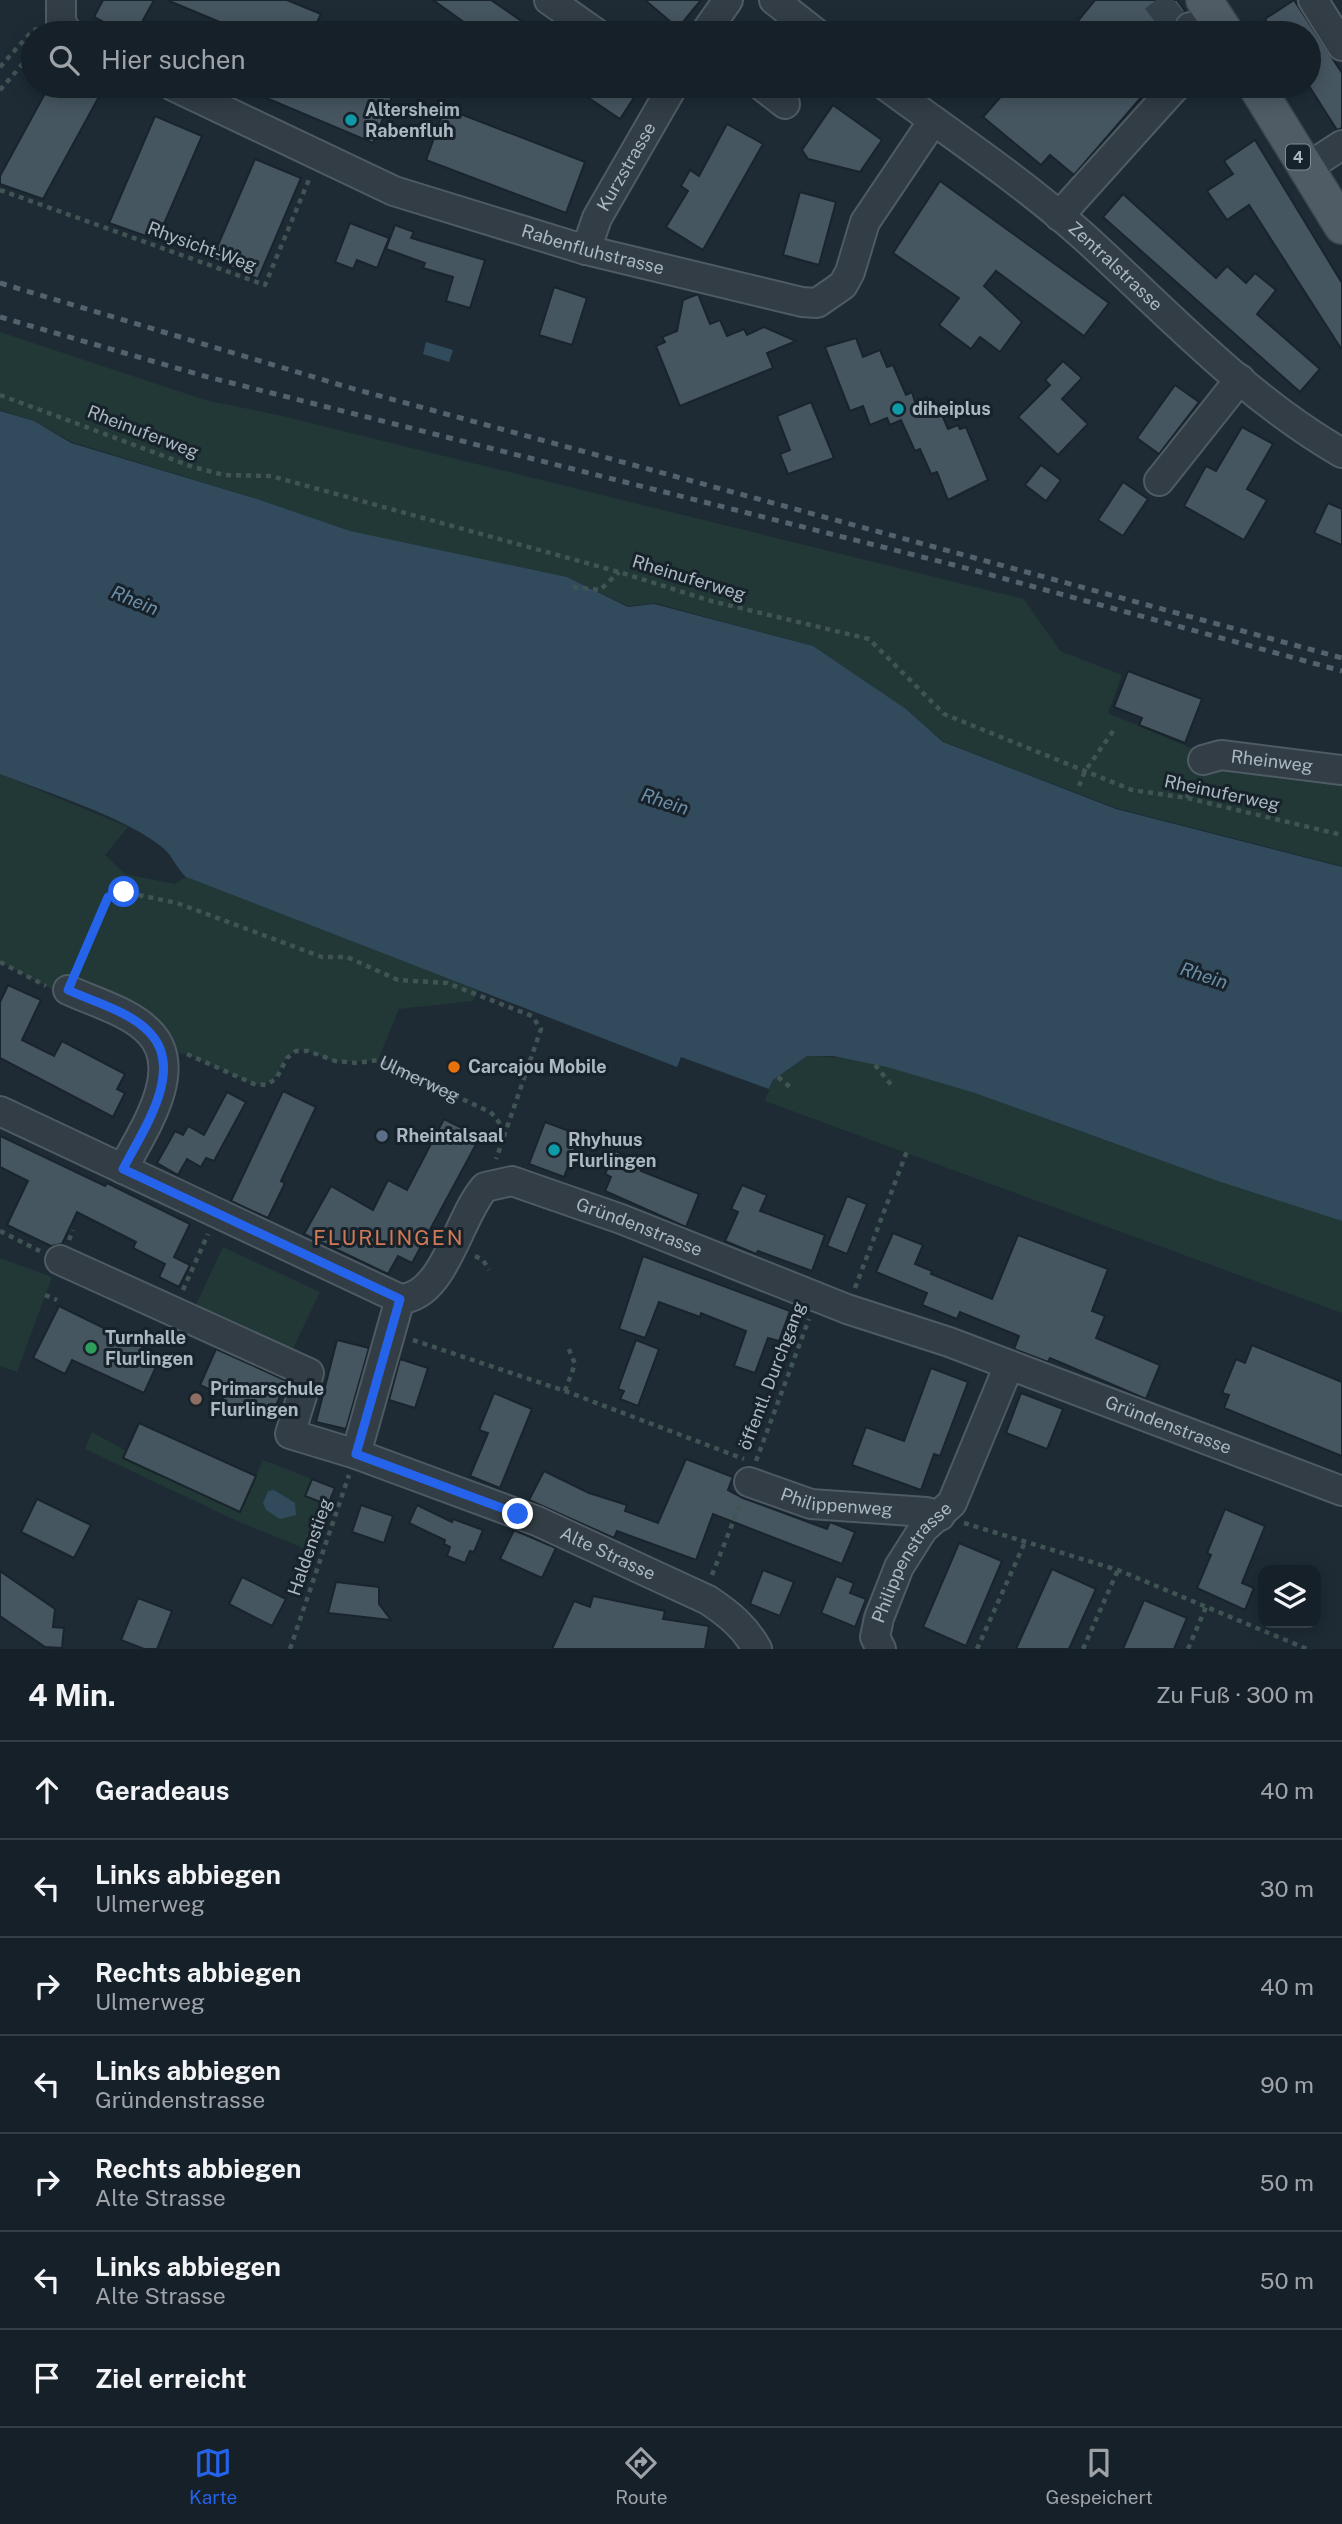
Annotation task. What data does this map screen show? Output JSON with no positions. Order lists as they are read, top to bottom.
{
  "streets": {
    "main road": ["4"],
    "street": [
      "Kurzstrasse",
      "Rabenfluhstrasse",
      "Zentralstrasse",
      "Rheinweg",
      "Gründenstrasse",
      "Philippenweg",
      "Alte Strasse",
      "Philippenstrasse"
    ],
    "path": [
      "Rhysicht-Weg",
      "Rheinuferweg",
      "Ulmerweg",
      "öffentl. Durchgang",
      "Haldenstieg"
    ]
  },
  "crossings": [
    ["Kurzstrasse", "Rabenfluhstrasse"],
    ["Rhysicht-Weg", "Rabenfluhstrasse"],
    ["Rabenfluhstrasse", "Zentralstrasse"],
    ["Gründenstrasse", "öffentl. Durchgang"],
    ["Gründenstrasse", "Philippenstrasse"],
    ["öffentl. Durchgang", "Philippenweg"],
    ["Philippenweg", "Philippenstrasse"],
    ["Haldenstieg", "Alte Strasse"]
  ],
  "districts": ["FLURLINGEN"],
  "water": ["Rhein"],
  "places": [
    "Altersheim Rabenfluh",
    "diheiplus",
    "Carcajou Mobile",
    "Rheintalsaal",
    "Rhyhuus Flurlingen",
    "Turnhalle Flurlingen",
    "Primarschule Flurlingen"
  ],
  "page": {
    "search": "Hier suchen",
    "heading": ["4 Min.", "Zu Fuß · 300 m"],
    "list": [
      ["Geradeaus", "40 m"],
      ["Links abbiegen", "Ulmerweg", "30 m"],
      ["Rechts abbiegen", "Ulmerweg", "40 m"],
      ["Links abbiegen", "Gründenstrasse", "90 m"],
      ["Rechts abbiegen", "Alte Strasse", "50 m"],
      ["Links abbiegen", "Alte Strasse", "50 m"],
      "Ziel erreicht"
    ],
    "nav": ["Karte", "Route", "Gespeichert"]
  }
}
